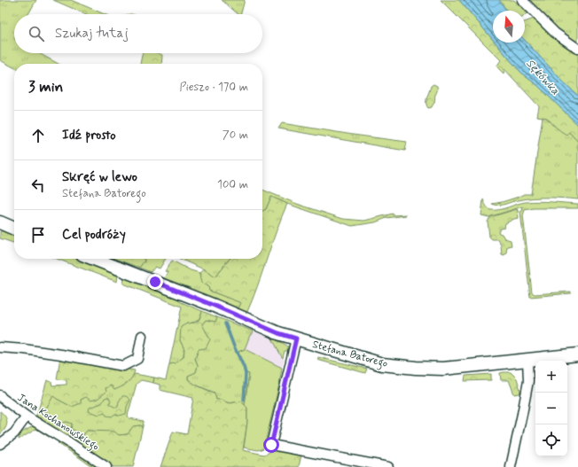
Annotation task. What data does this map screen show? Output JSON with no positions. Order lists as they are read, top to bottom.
{
  "streets": {
    "street": ["Stefana Batorego", "Jana Kochanowskiego"]
  },
  "water": ["Sękówka"],
  "north": "top",
  "page": {
    "search": "Szukaj tutaj",
    "heading": ["3 min", "Pieszo · 170 m"],
    "list": [
      ["Idź prosto", "70 m"],
      ["Skręć w lewo", "Stefana Batorego", "100 m"],
      "Cel podróży"
    ],
    "map_buttons": ["+", "−"]
  }
}
